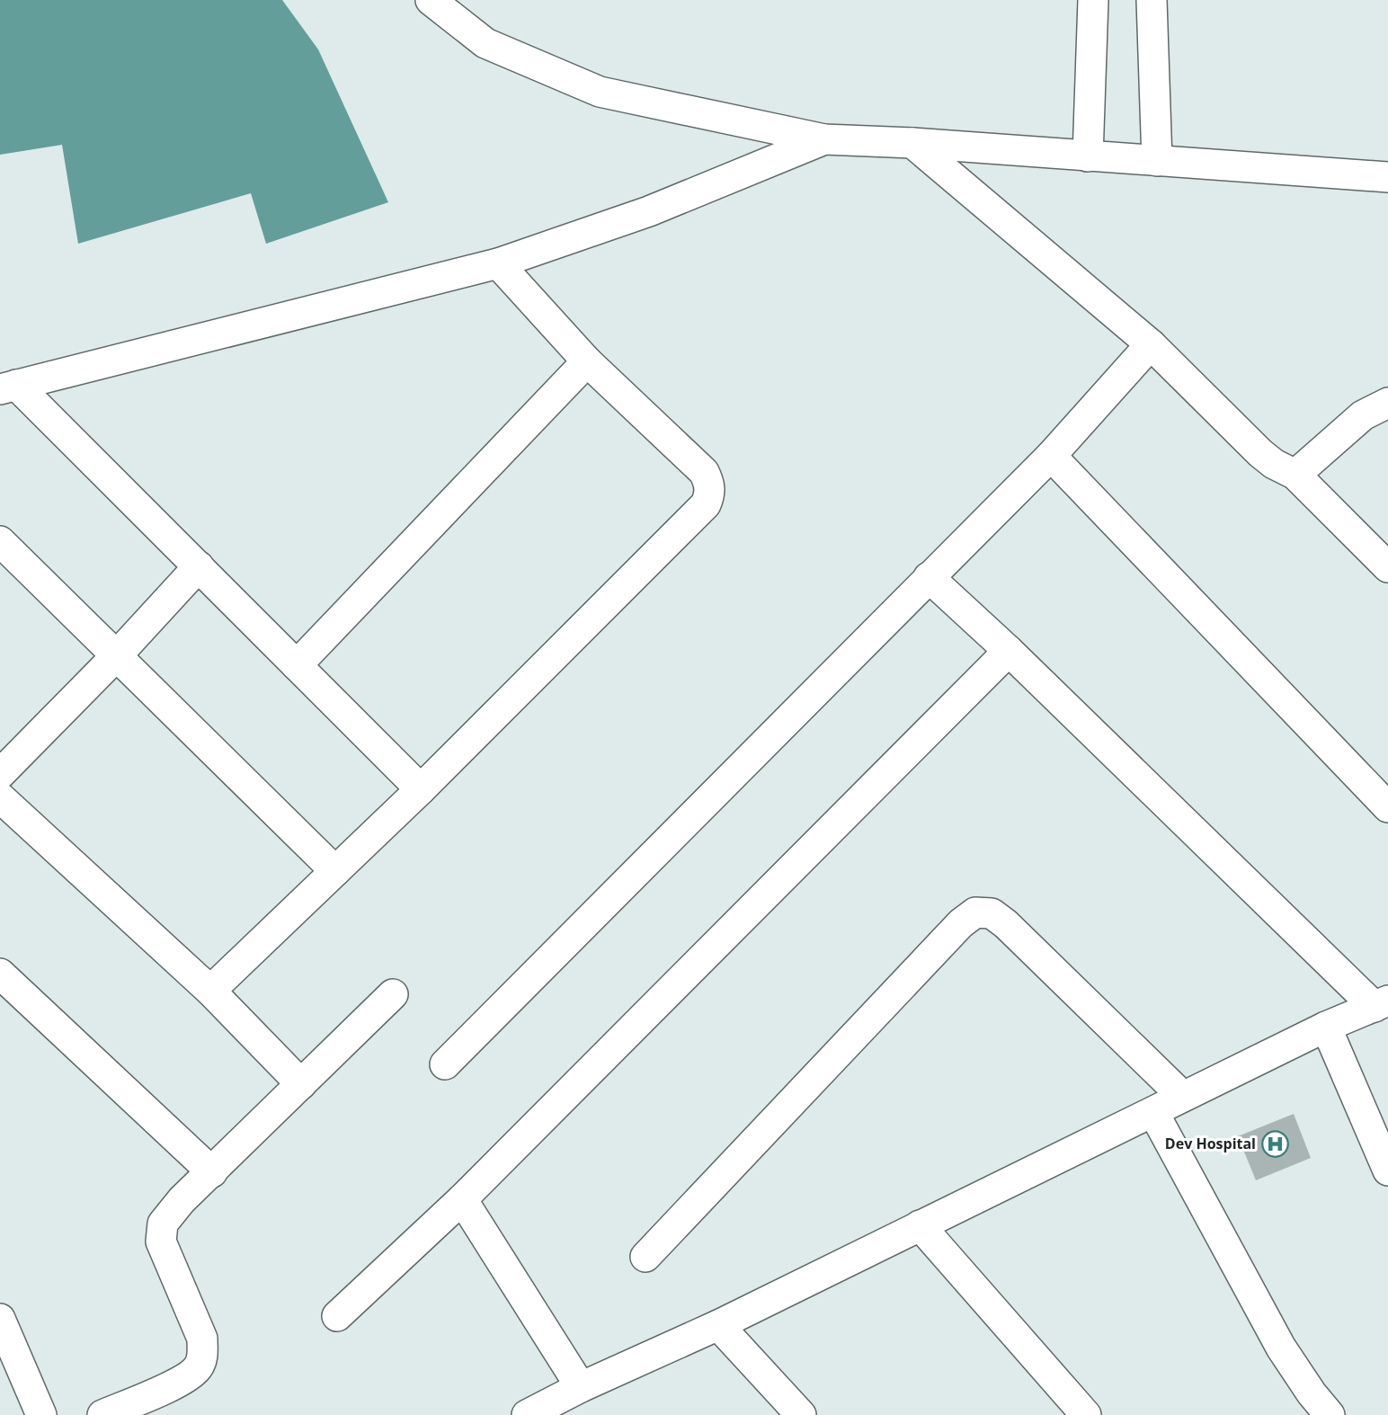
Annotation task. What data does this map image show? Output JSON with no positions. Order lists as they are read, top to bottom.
{
  "places": {
    "hospital": ["Dev Hospital"]
  }
}
